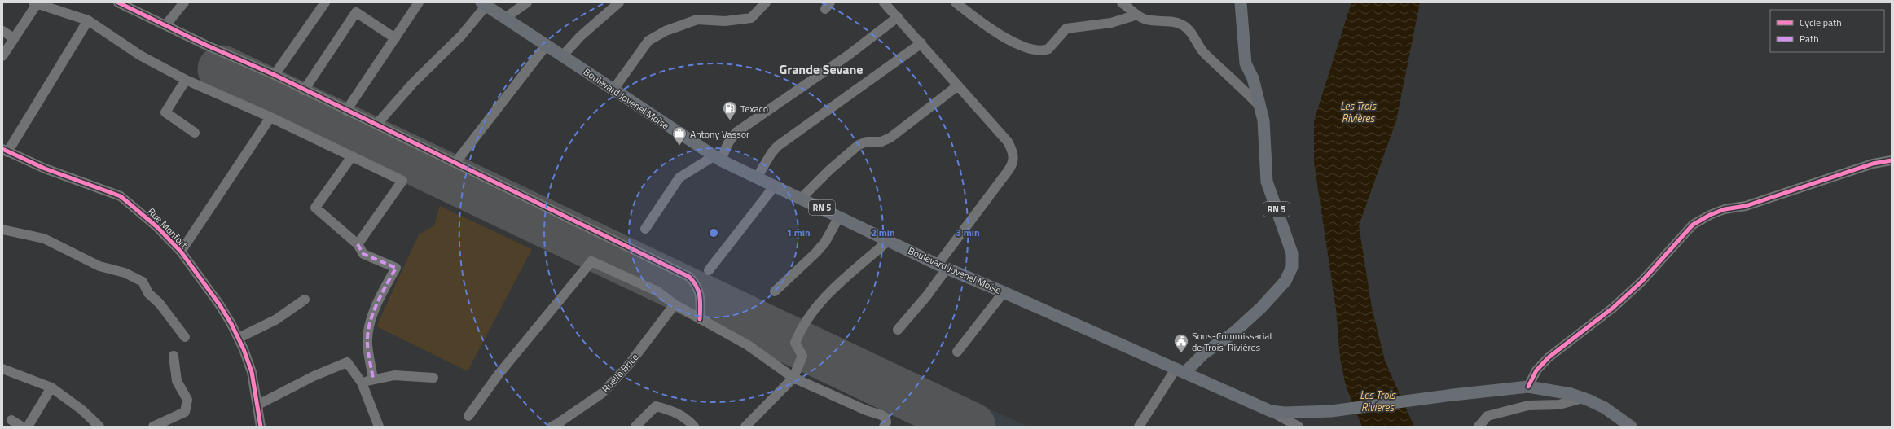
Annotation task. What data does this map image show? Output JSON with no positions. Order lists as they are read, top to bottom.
{
  "streets": {
    "main road": ["Boulevard Jovenel Moïse", "RN 5"],
    "street": ["Rue Monfort", "Ruelle Brice"]
  },
  "crossings": [
    ["Boulevard Jovenel Moïse", "RN 5"]
  ],
  "districts": ["Grande Sevane"],
  "water": ["Les Trois Rivières", "Les Trois Rivieres"],
  "places": {
    "fuel station": ["Texaco"],
    "office": ["Antony Vassor"],
    "public building": ["Sous-Commissariat de Trois-Rivières"]
  },
  "legend": ["Cycle path", "Path"],
  "rings": ["1 min", "2 min", "3 min"]
}
